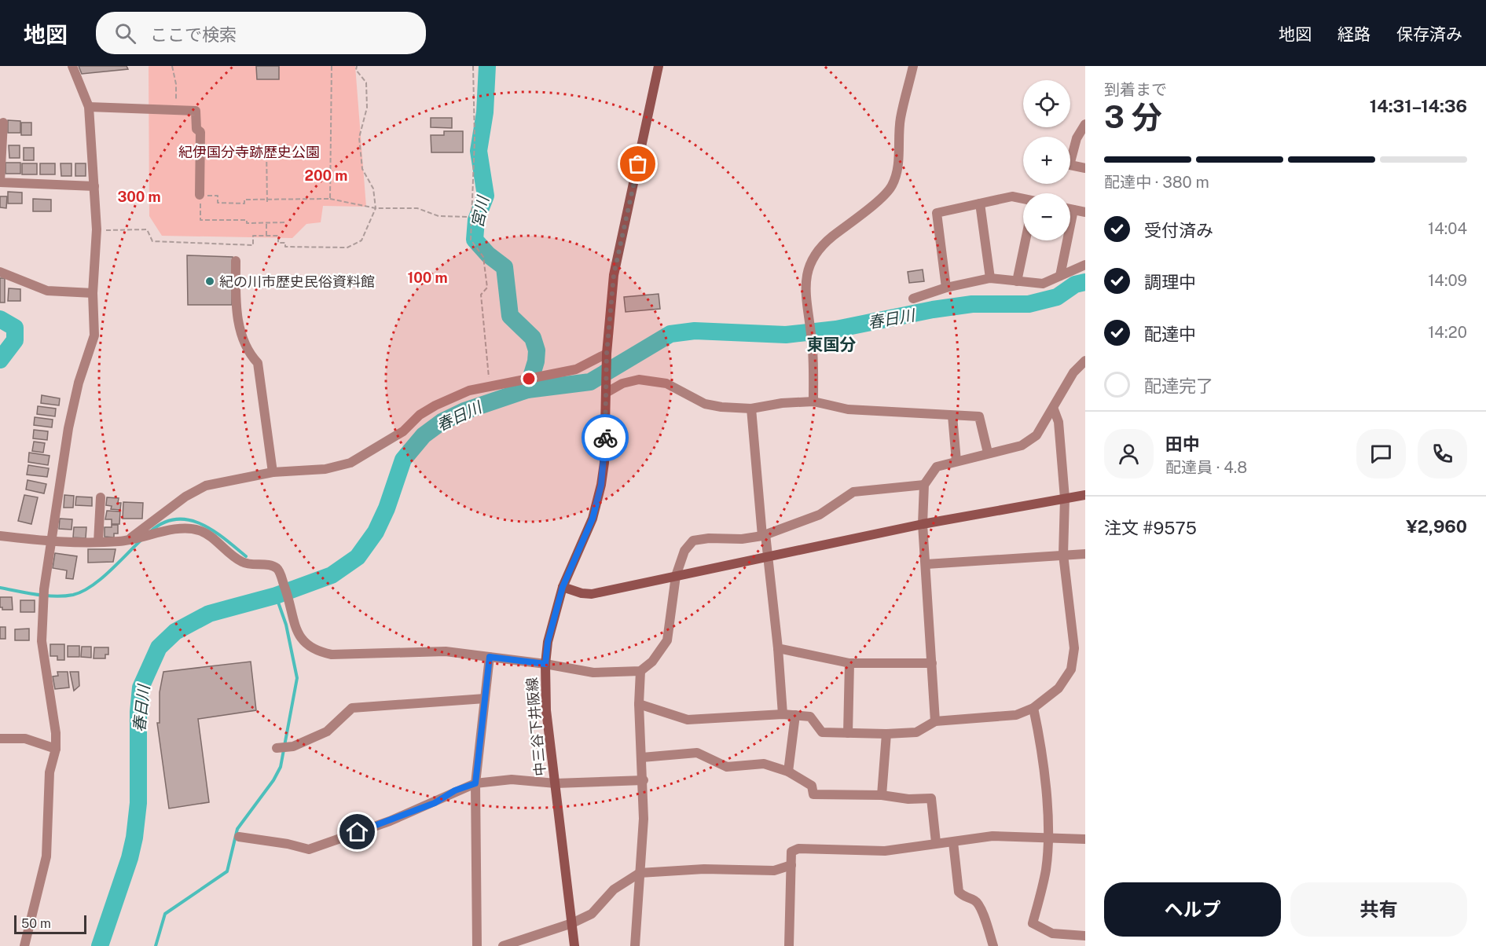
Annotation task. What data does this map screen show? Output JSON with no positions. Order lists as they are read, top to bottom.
{
  "streets": {
    "main road": ["中三谷下井阪線"]
  },
  "districts": ["東国分"],
  "water": ["宮川", "春日川"],
  "parks": ["紀伊国分寺跡歴史公園"],
  "places": ["紀の川市歴史民俗資料館"],
  "scale_bar": "50 m",
  "page": {
    "header": "地図",
    "search": "ここで検索",
    "nav": ["地図", "経路", "保存済み"],
    "heading": ["3 分", "到着まで", "14:31–14:36"],
    "panel": [
      "田中",
      "配達員 · 4.8",
      "注文 #9575",
      "¥2,960"
    ],
    "map_buttons": ["+", "−"],
    "bar": "配達中 · 380 m",
    "list": [
      ["受付済み", "14:04"],
      ["調理中", "14:09"],
      ["配達中", "14:20"],
      "配達完了"
    ],
    "buttons": ["ヘルプ", "共有"],
    "scale": "50 m"
  },
  "rings": ["200 m", "300 m", "100 m"]
}
